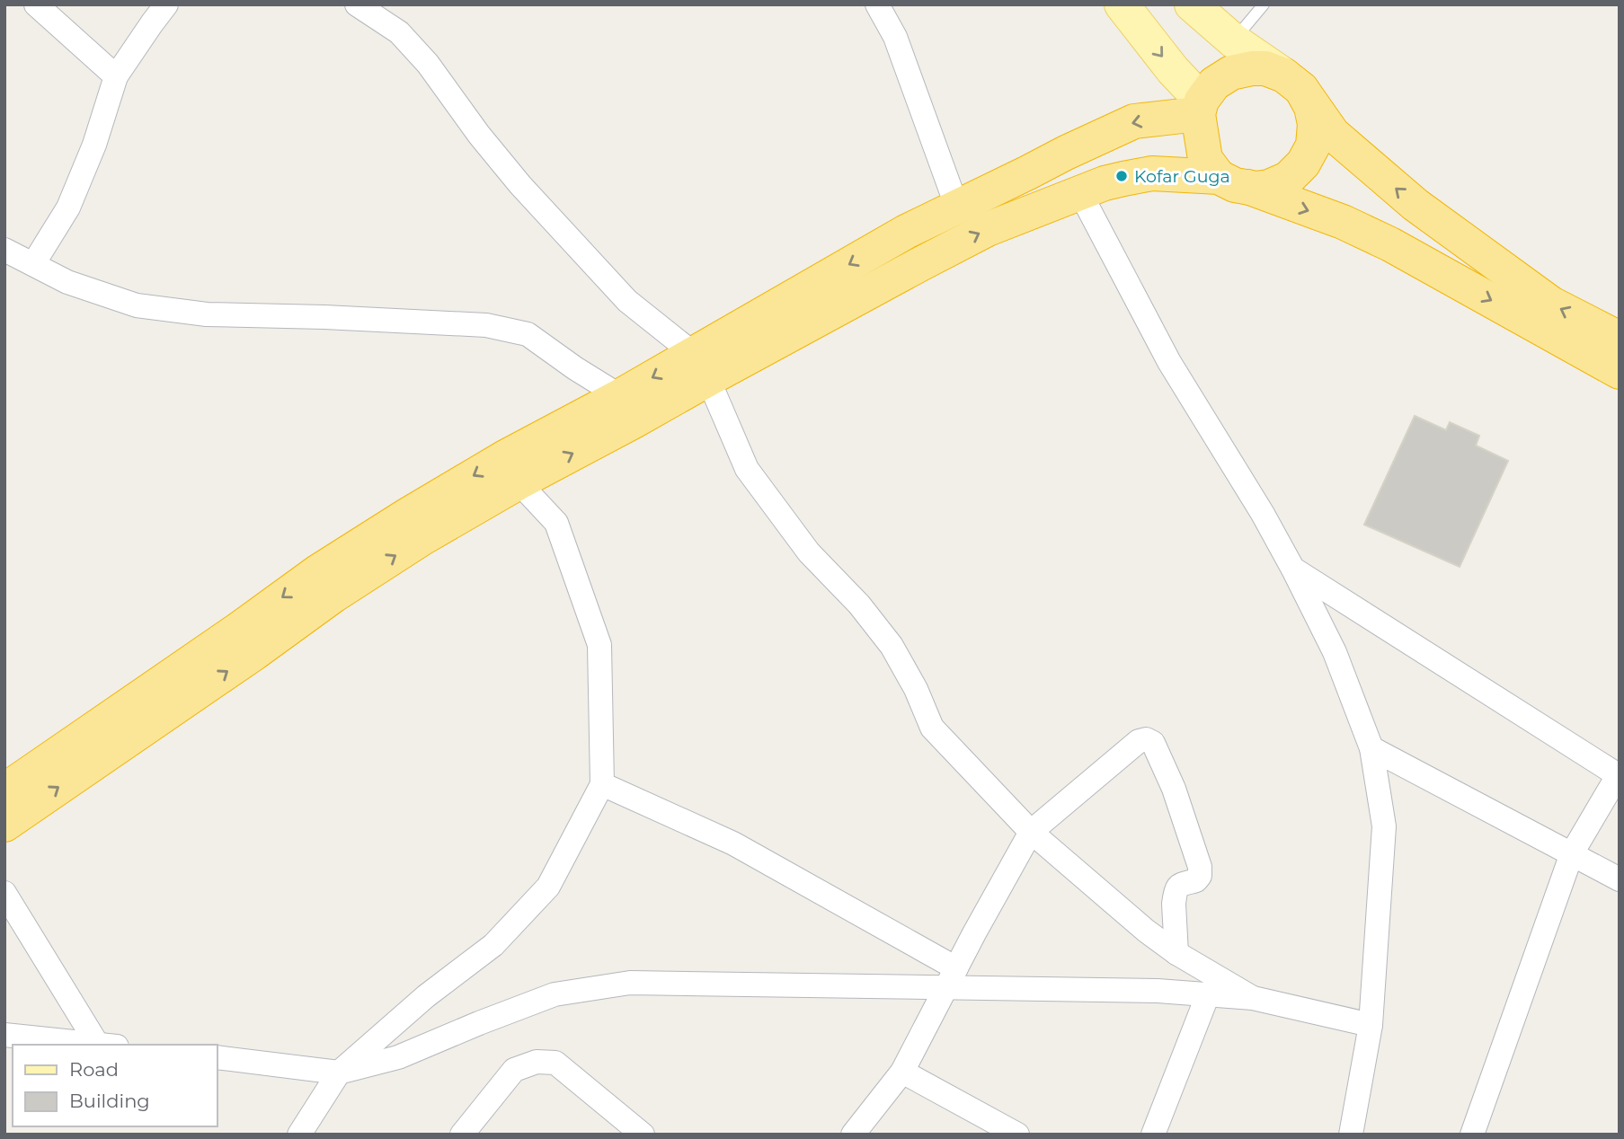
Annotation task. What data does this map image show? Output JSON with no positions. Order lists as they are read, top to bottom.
{
  "places": ["Kofar Guga"],
  "legend": ["Road", "Building"]
}
